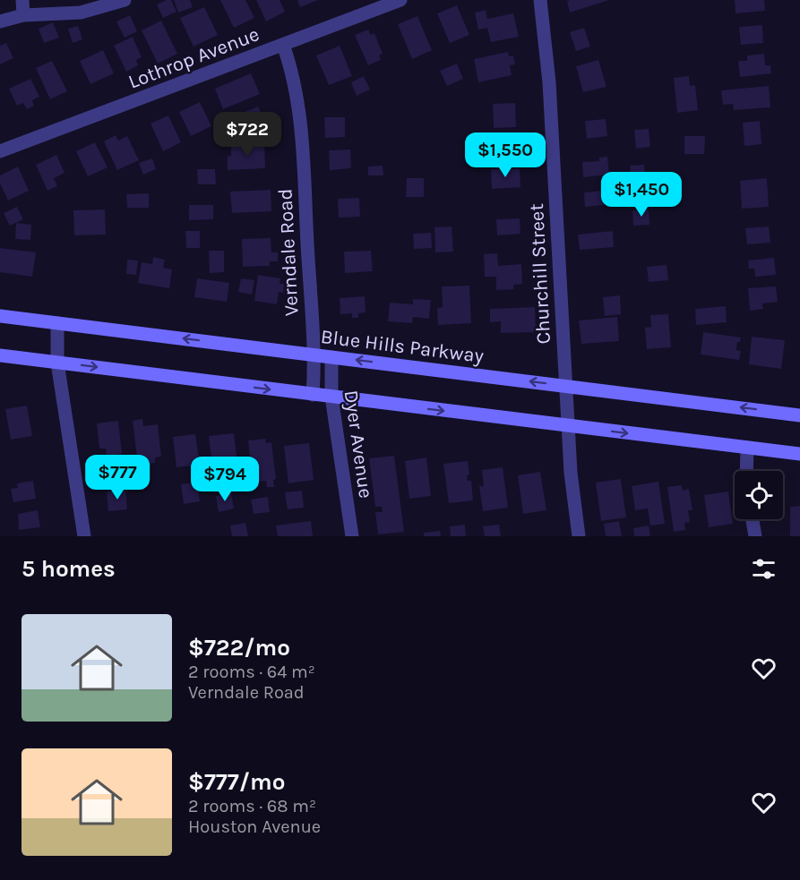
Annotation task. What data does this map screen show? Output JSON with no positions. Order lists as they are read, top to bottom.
{
  "streets": {
    "main road": ["Blue Hills Parkway"],
    "street": [
      "Lothrop Avenue",
      "Verndale Road",
      "Churchill Street",
      "Dyer Avenue"
    ]
  },
  "crossings": [
    ["Lothrop Avenue", "Verndale Road"],
    ["Verndale Road", "Blue Hills Parkway"],
    ["Churchill Street", "Blue Hills Parkway"],
    ["Blue Hills Parkway", "Dyer Avenue"]
  ],
  "page": {
    "price": [
      "$722",
      "$1,550",
      "$1,450",
      "$777",
      "$794"
    ],
    "heading": "5 homes",
    "list": [
      {
        "name": "$722/mo",
        "note": "2 rooms · 64 m² · Verndale Road"
      },
      {
        "name": "$777/mo",
        "note": "2 rooms · 68 m² · Houston Avenue"
      }
    ]
  }
}
